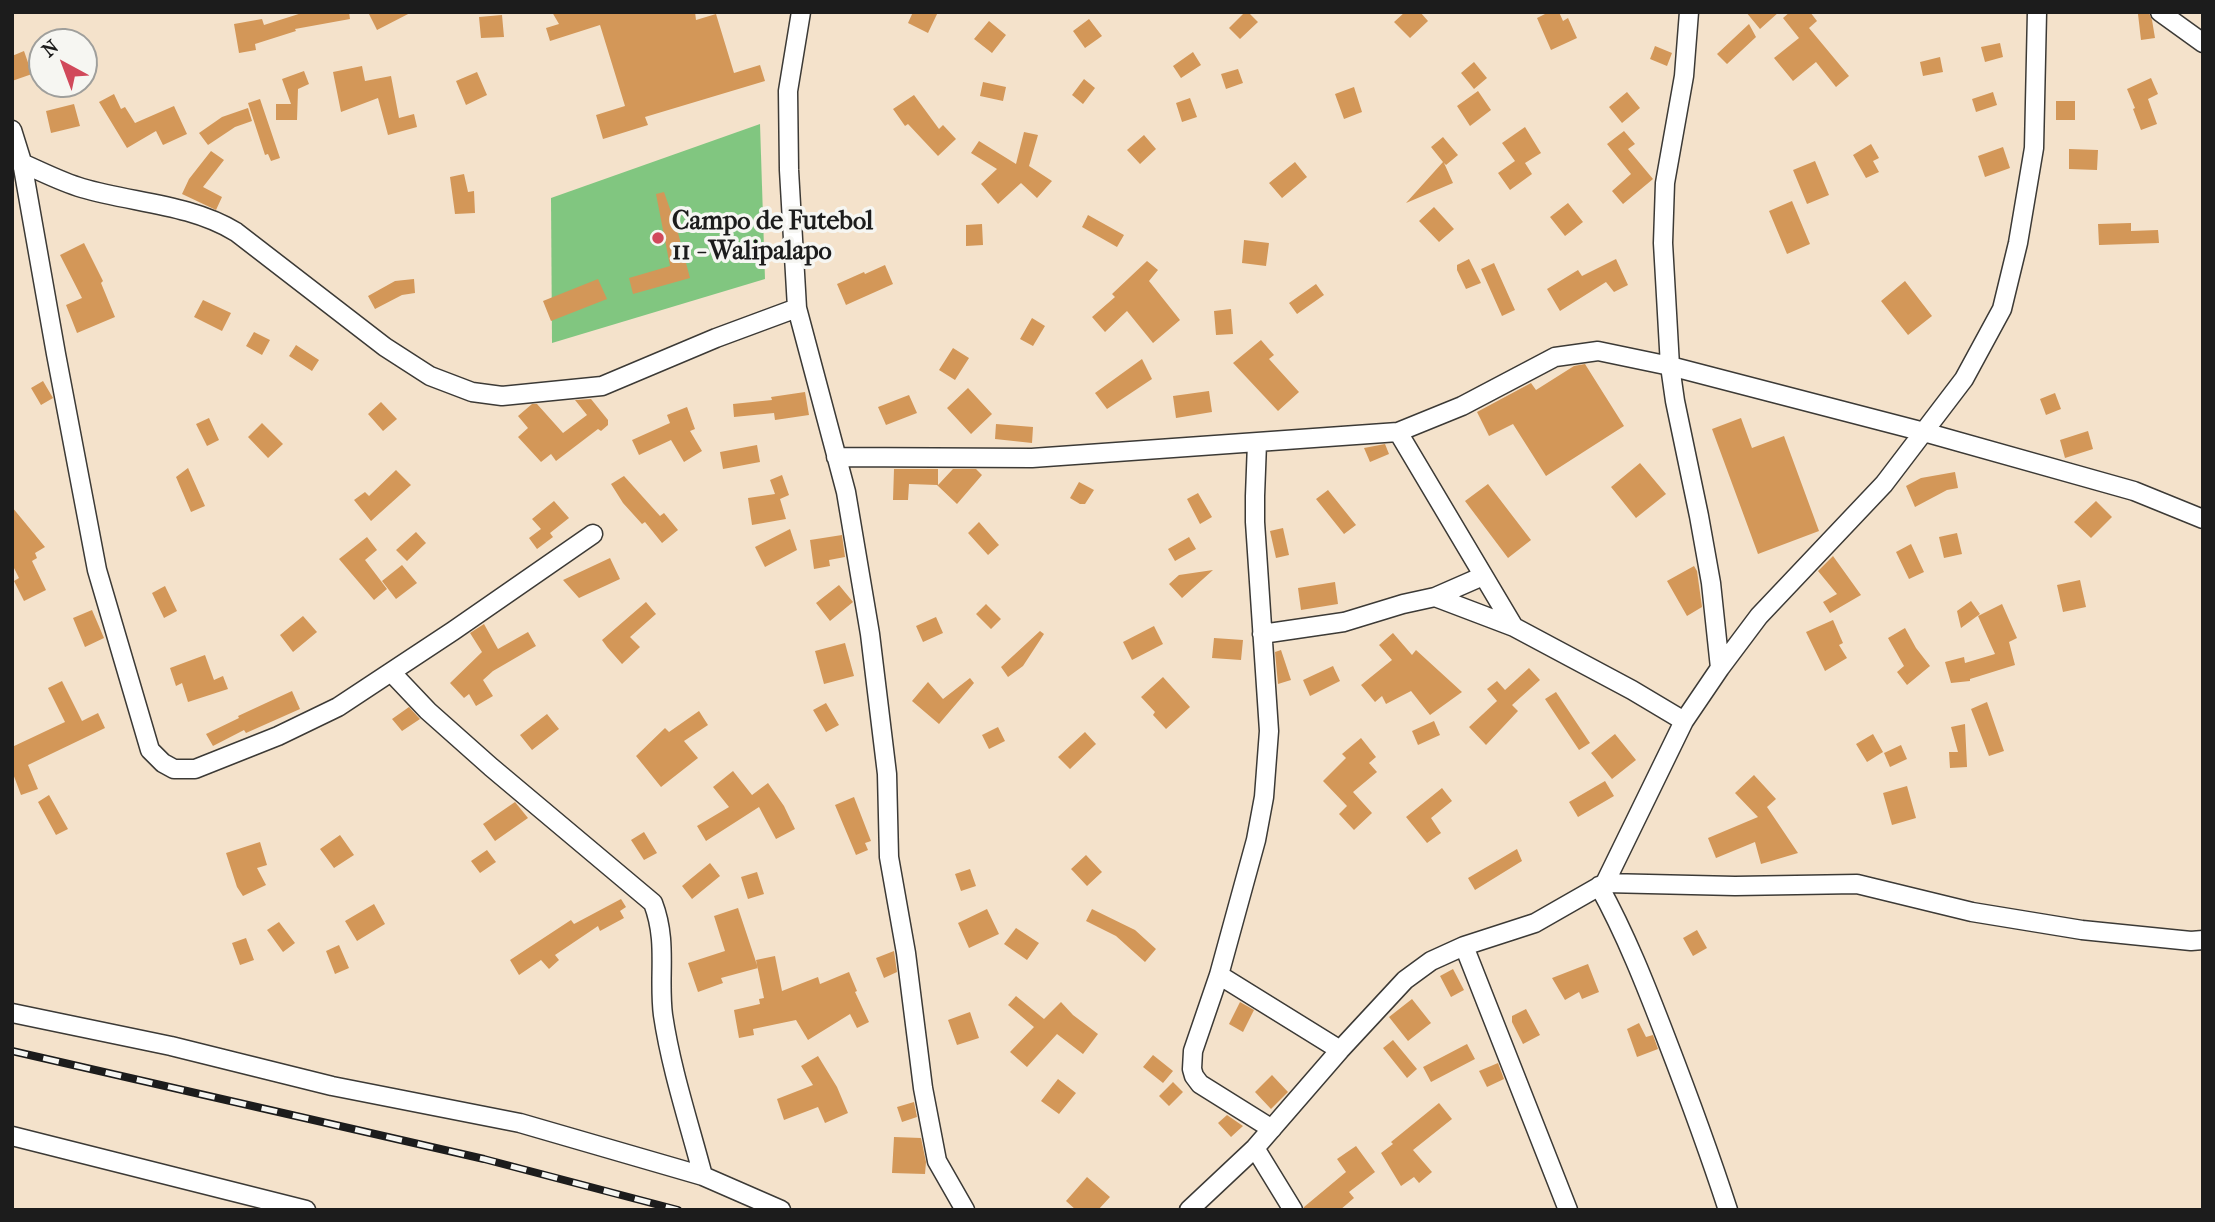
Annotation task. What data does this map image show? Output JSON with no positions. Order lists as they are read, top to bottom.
{
  "places": ["Campo de Futebol 11 - Walipalapo"],
  "north": "top left"
}
